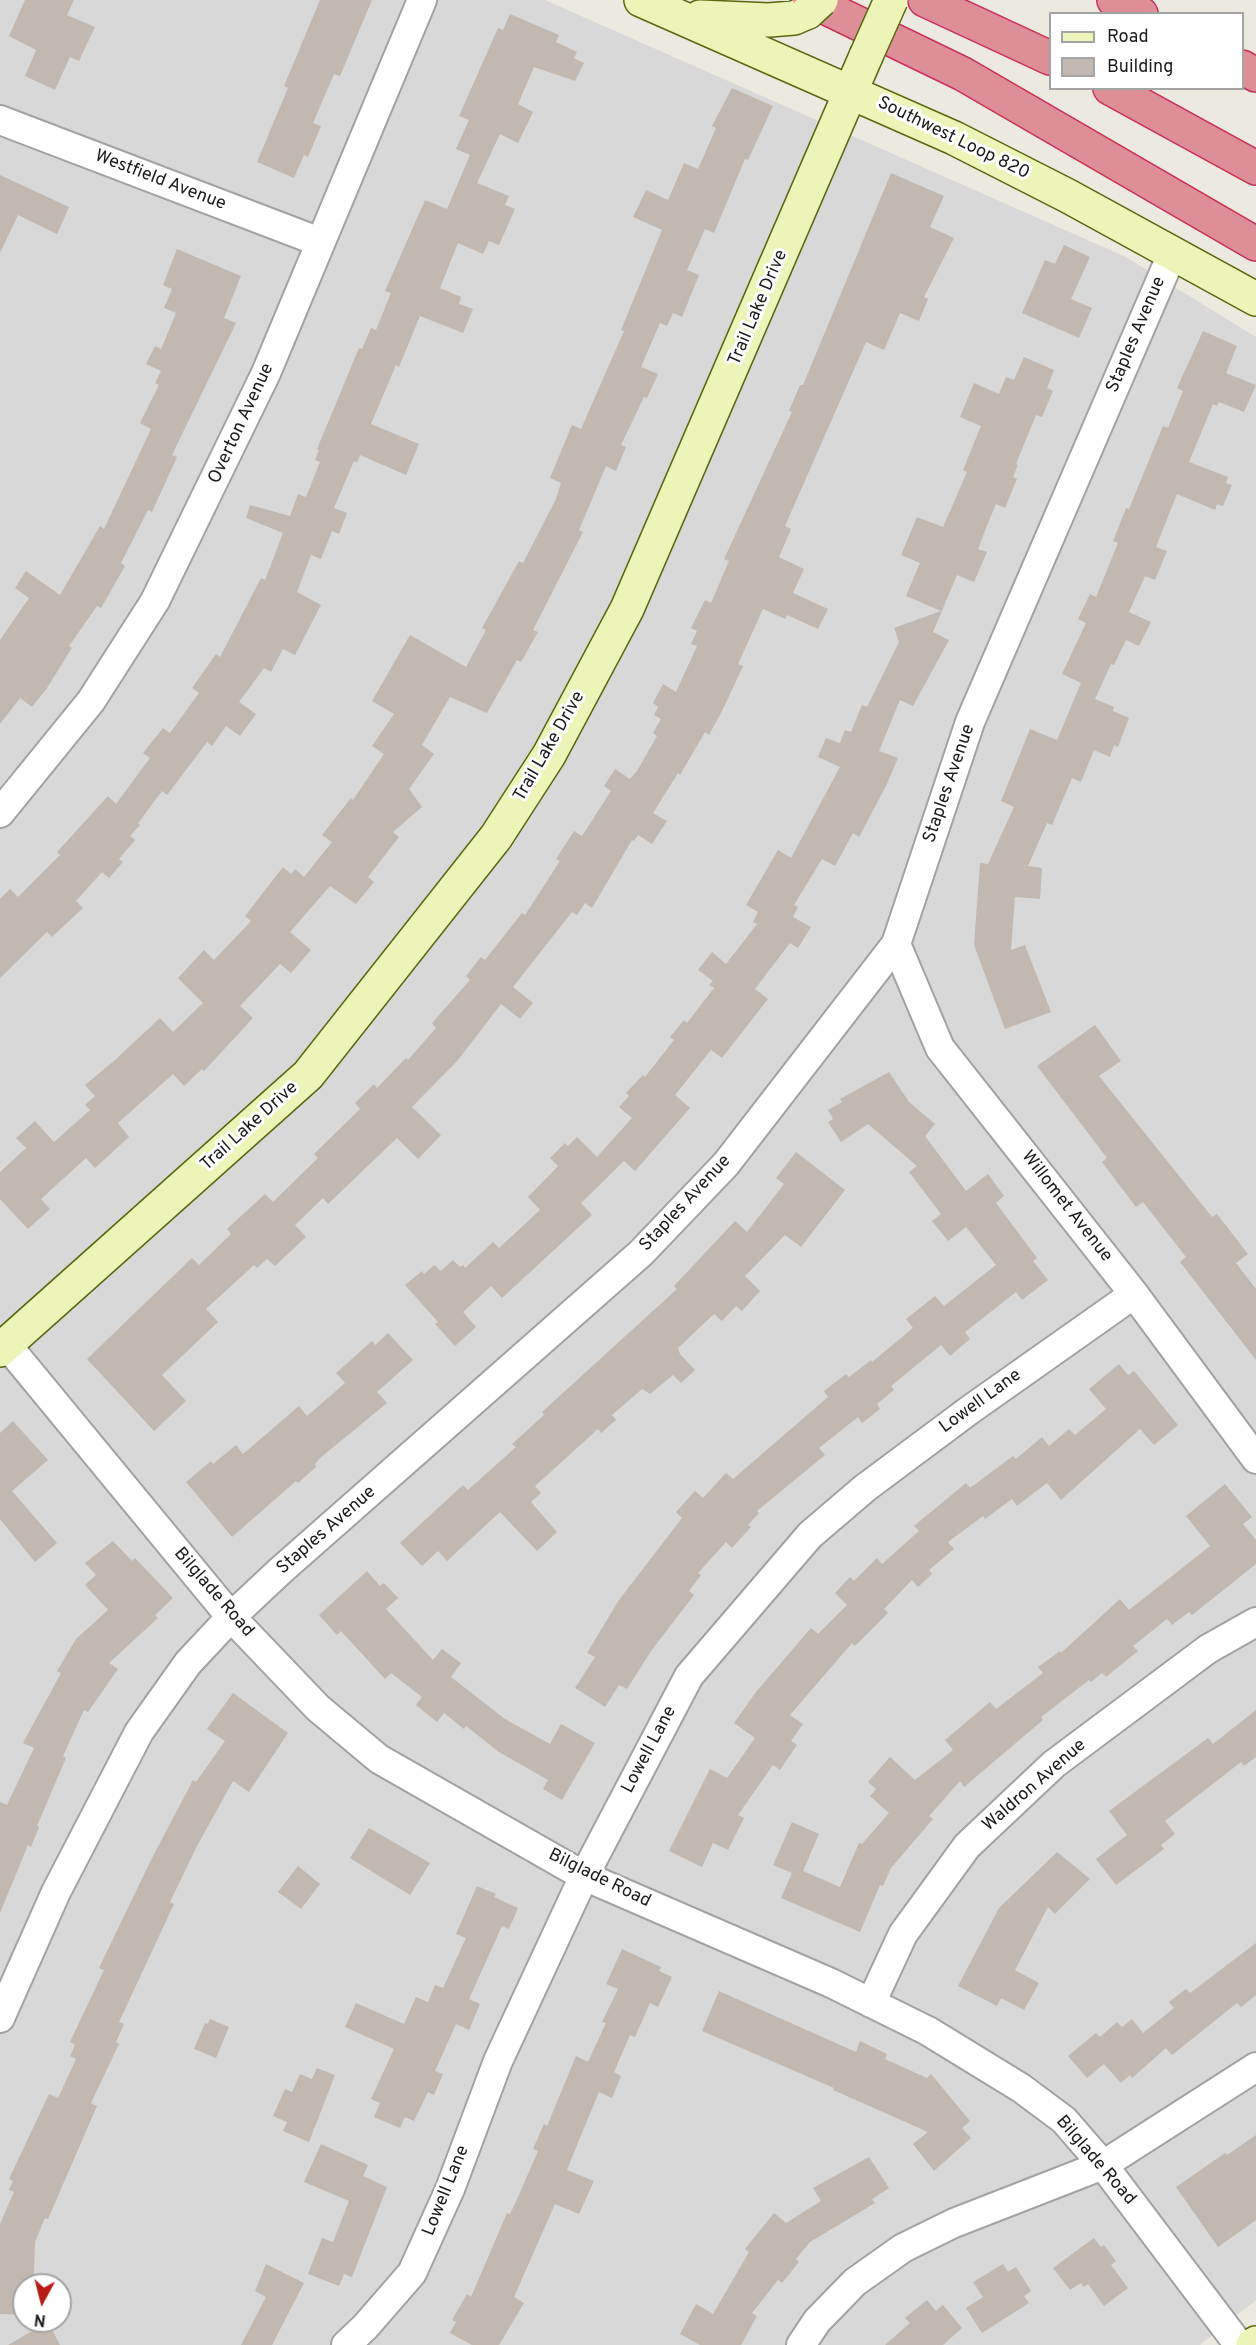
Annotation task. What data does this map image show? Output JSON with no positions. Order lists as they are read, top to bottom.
{
  "streets": {
    "street": [
      "Southwest Loop 820",
      "Westfield Avenue",
      "Trail Lake Drive",
      "Staples Avenue",
      "Overton Avenue",
      "Willomet Avenue",
      "Lowell Lane",
      "Bilglade Road",
      "Waldron Avenue"
    ]
  },
  "crossings": [
    ["Southwest Loop 820", "Trail Lake Drive"],
    ["Southwest Loop 820", "Staples Avenue"],
    ["Westfield Avenue", "Overton Avenue"],
    ["Trail Lake Drive", "Bilglade Road"],
    ["Staples Avenue", "Willomet Avenue"],
    ["Staples Avenue", "Bilglade Road"],
    ["Willomet Avenue", "Lowell Lane"],
    ["Lowell Lane", "Bilglade Road"],
    ["Bilglade Road", "Waldron Avenue"]
  ],
  "legend": ["Road", "Building"],
  "north": "bottom"
}
